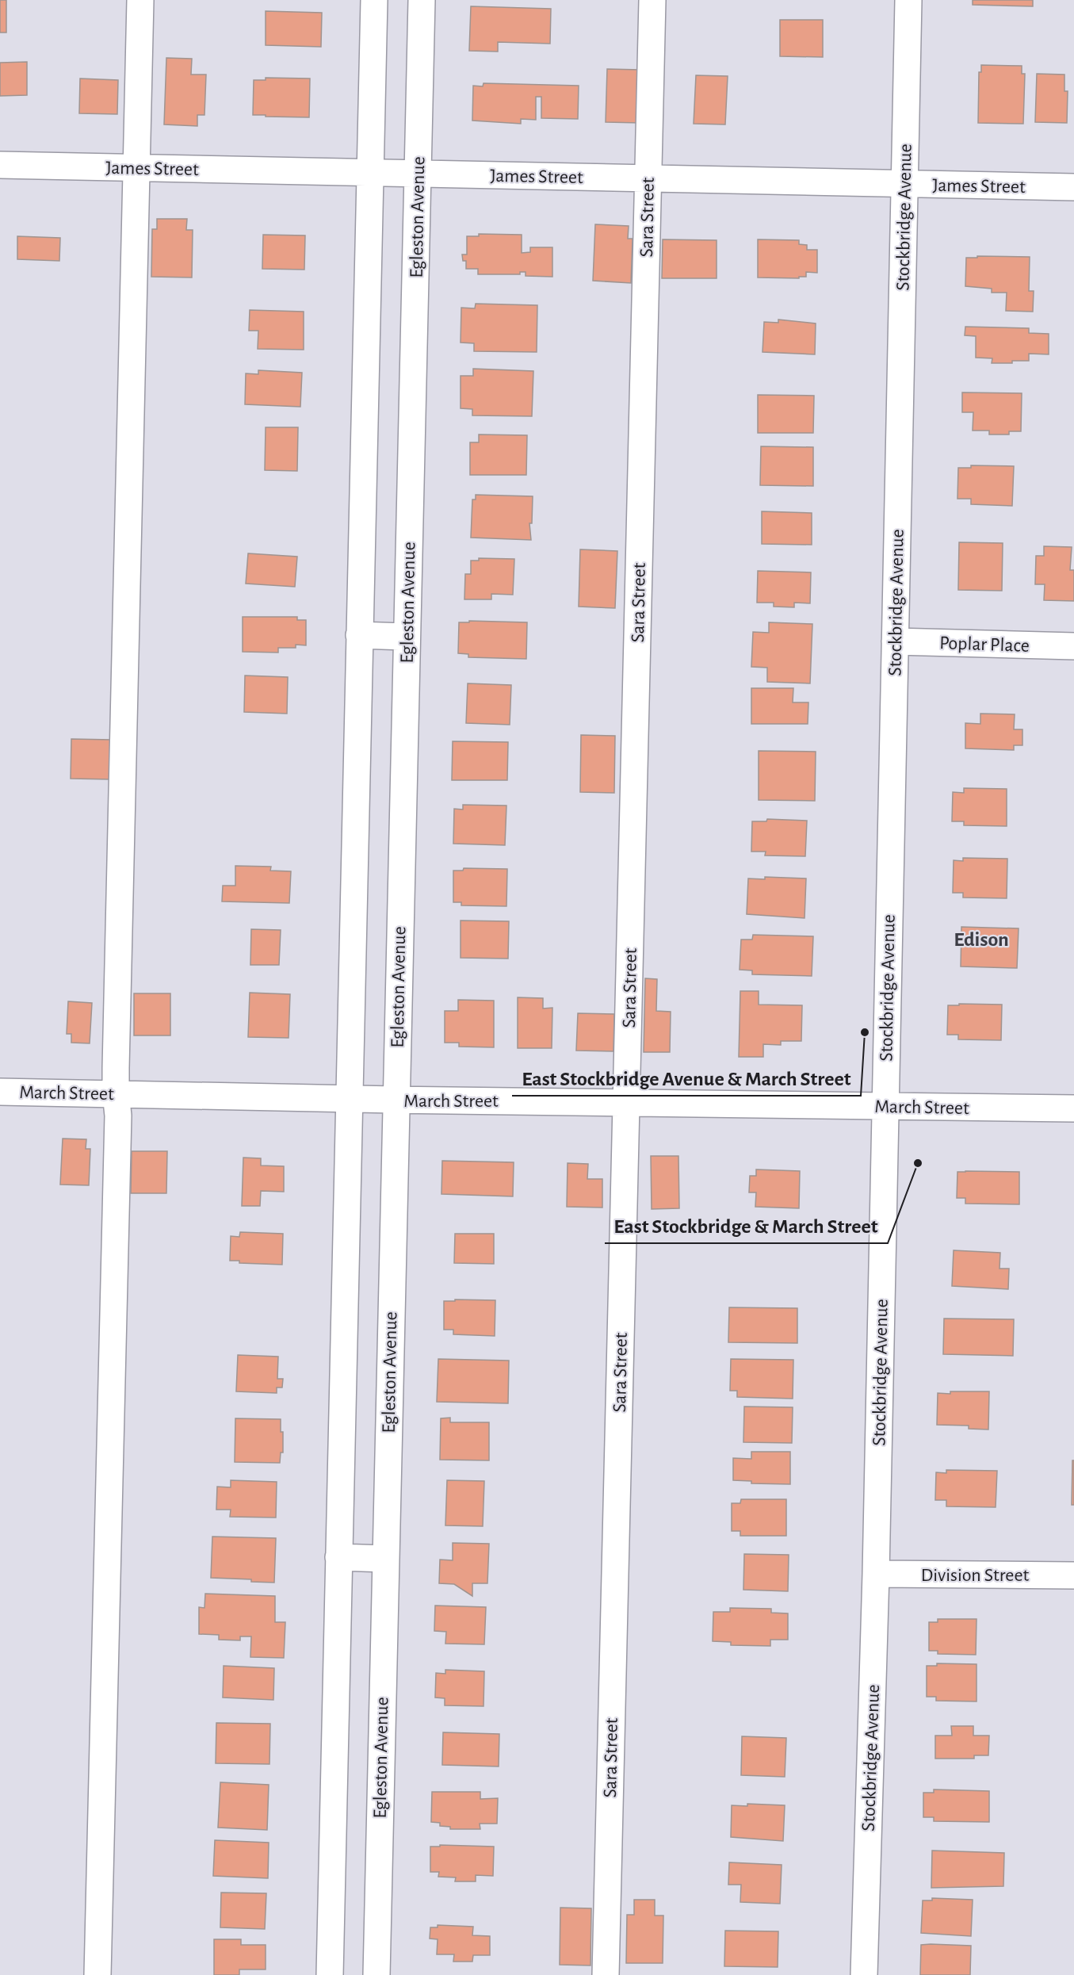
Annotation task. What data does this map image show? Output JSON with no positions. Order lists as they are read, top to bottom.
{
  "streets": {
    "street": [
      "James Street",
      "Egleston Avenue",
      "Sara Street",
      "Stockbridge Avenue",
      "Poplar Place",
      "March Street",
      "Division Street"
    ]
  },
  "crossings": [
    ["James Street", "Egleston Avenue"],
    ["James Street", "Sara Street"],
    ["James Street", "Stockbridge Avenue"],
    ["Egleston Avenue", "March Street"],
    ["Sara Street", "March Street"],
    ["Stockbridge Avenue", "Poplar Place"],
    ["Stockbridge Avenue", "March Street"],
    ["Stockbridge Avenue", "Division Street"]
  ],
  "districts": ["Edison"],
  "places": ["East Stockbridge Avenue & March Street", "East Stockbridge & March Street"]
}
